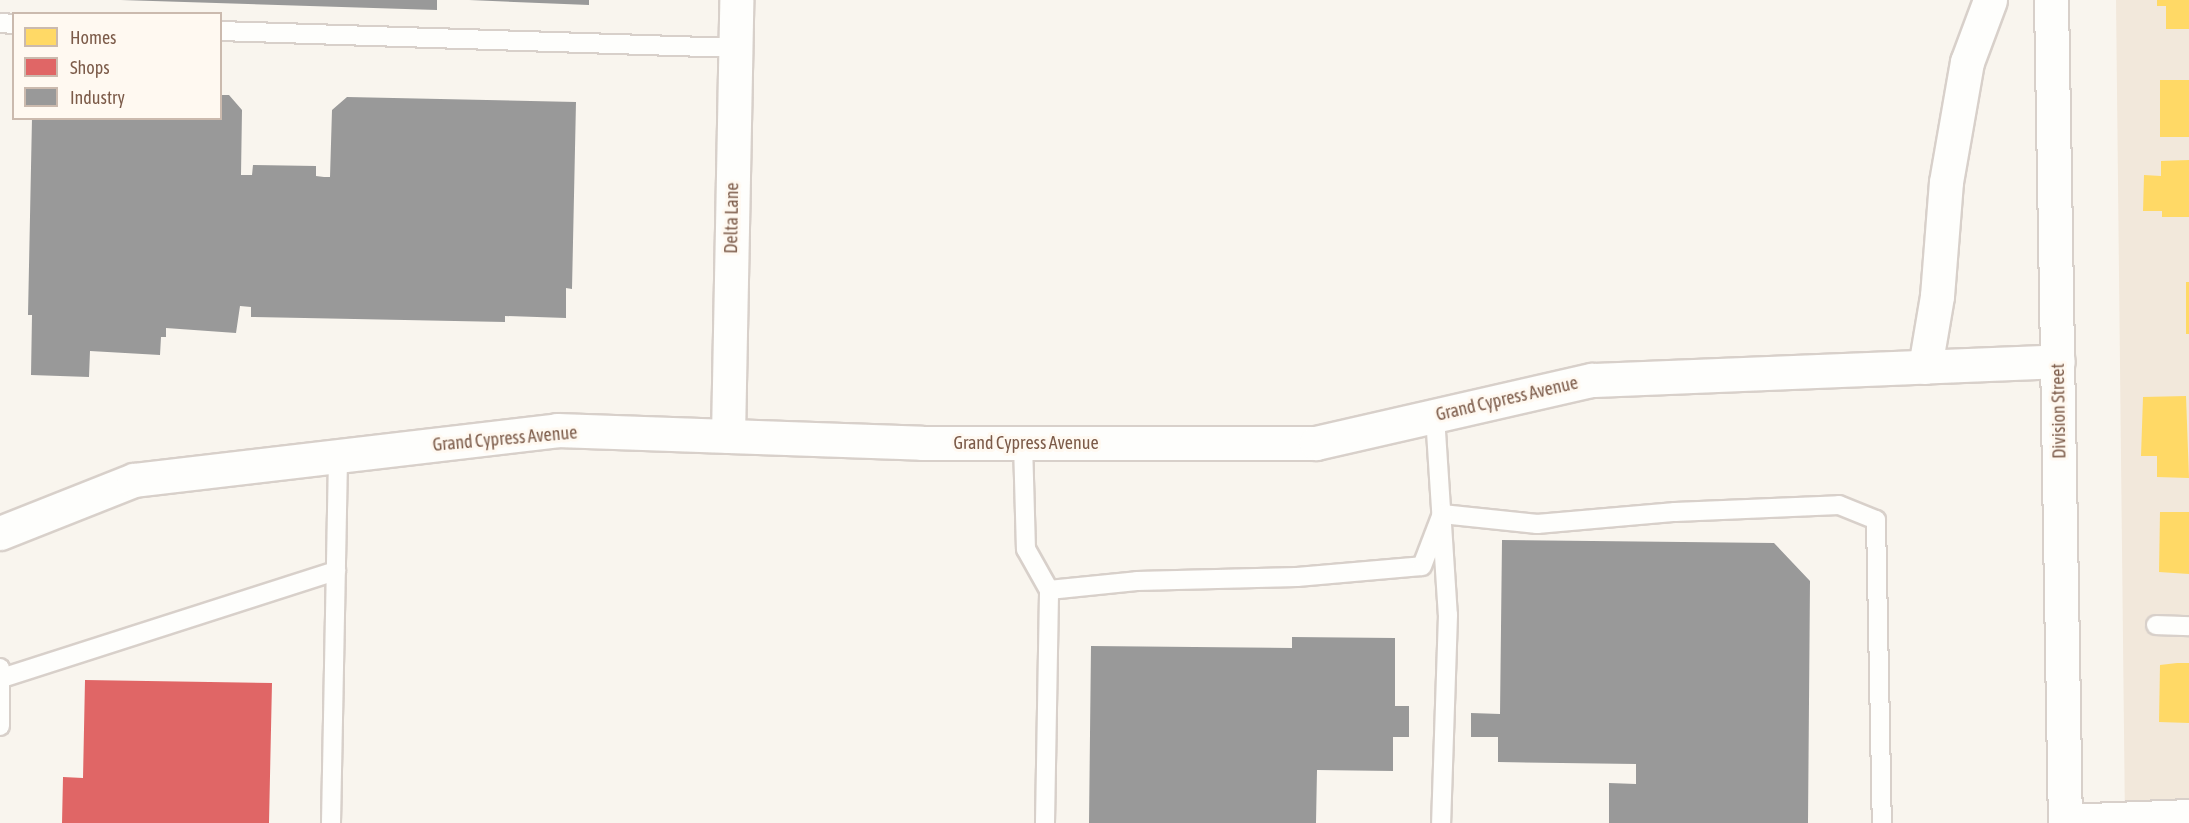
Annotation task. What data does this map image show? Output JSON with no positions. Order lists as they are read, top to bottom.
{
  "streets": {
    "street": ["Delta Lane", "Grand Cypress Avenue", "Division Street"]
  },
  "crossings": [
    ["Delta Lane", "Grand Cypress Avenue"],
    ["Grand Cypress Avenue", "Division Street"]
  ],
  "legend": ["Homes", "Shops", "Industry"]
}
